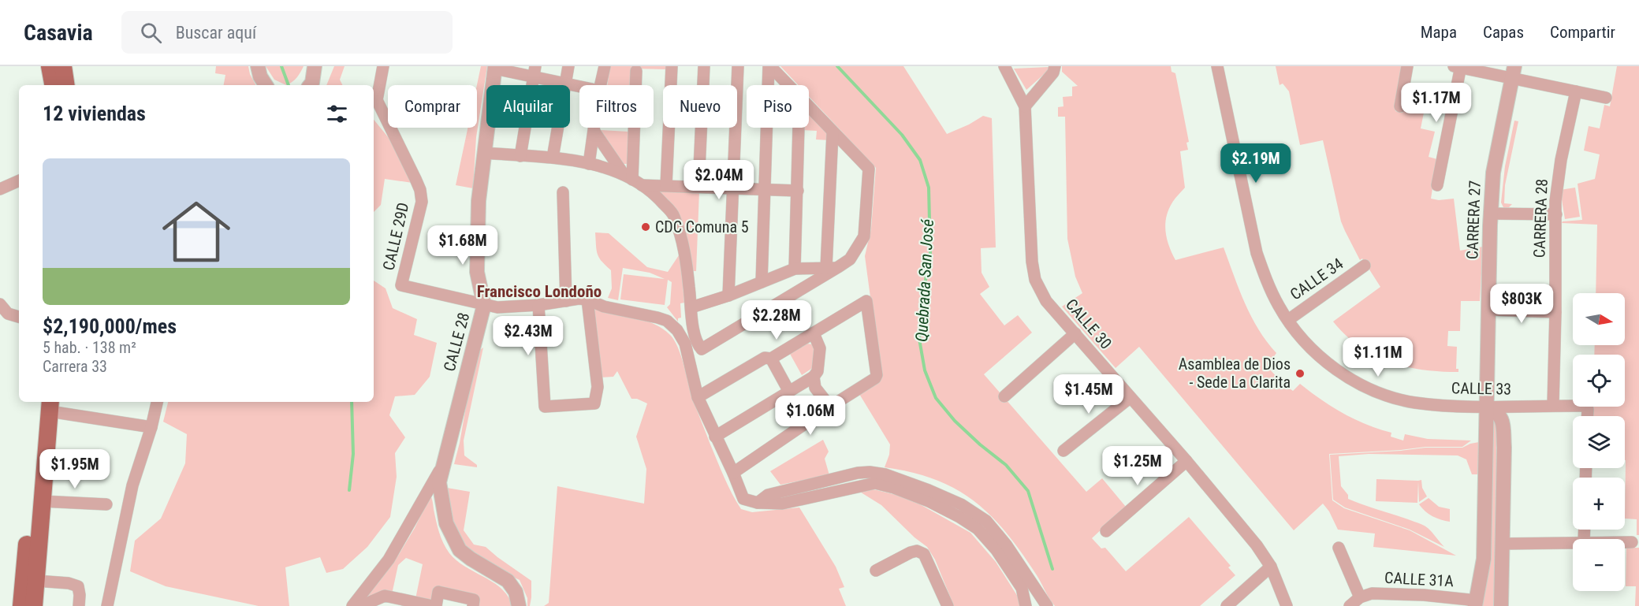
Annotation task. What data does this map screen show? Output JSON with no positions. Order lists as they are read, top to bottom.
{
  "streets": {
    "street": [
      "CARRERA 28",
      "CARRERA 27",
      "CALLE 29D",
      "CALLE 34",
      "CALLE 30",
      "CALLE 28",
      "CALLE 33",
      "CALLE 31A"
    ]
  },
  "crossings": [
    ["CARRERA 28", "CALLE 33"],
    ["CARRERA 27", "CALLE 33"],
    ["CARRERA 27", "CALLE 31A"],
    ["CALLE 29D", "CALLE 28"],
    ["CALLE 34", "CALLE 33"]
  ],
  "districts": ["Francisco Londoño"],
  "water": ["Quebrada San José"],
  "places": ["CDC Comuna 5", "Asamblea de Dios - Sede La Clarita"],
  "north": "right",
  "page": {
    "header": "Casavia",
    "search": "Buscar aquí",
    "nav": ["Mapa", "Capas", "Compartir"],
    "price": [
      "$1.17M",
      "$2.19M",
      "$2.04M",
      "$1.68M",
      "$803K",
      "$2.28M",
      "$2.43M",
      "$1.11M",
      "$1.45M",
      "$1.06M",
      "$1.25M",
      "$1.95M"
    ],
    "chip": [
      "Comprar",
      "Alquilar",
      "Filtros",
      "Nuevo",
      "Piso"
    ],
    "heading": "12 viviendas",
    "list": [
      {
        "name": "$2,190,000/mes",
        "note": "5 hab. · 138 m² · Carrera 33"
      }
    ],
    "map_buttons": ["+", "−"]
  }
}
